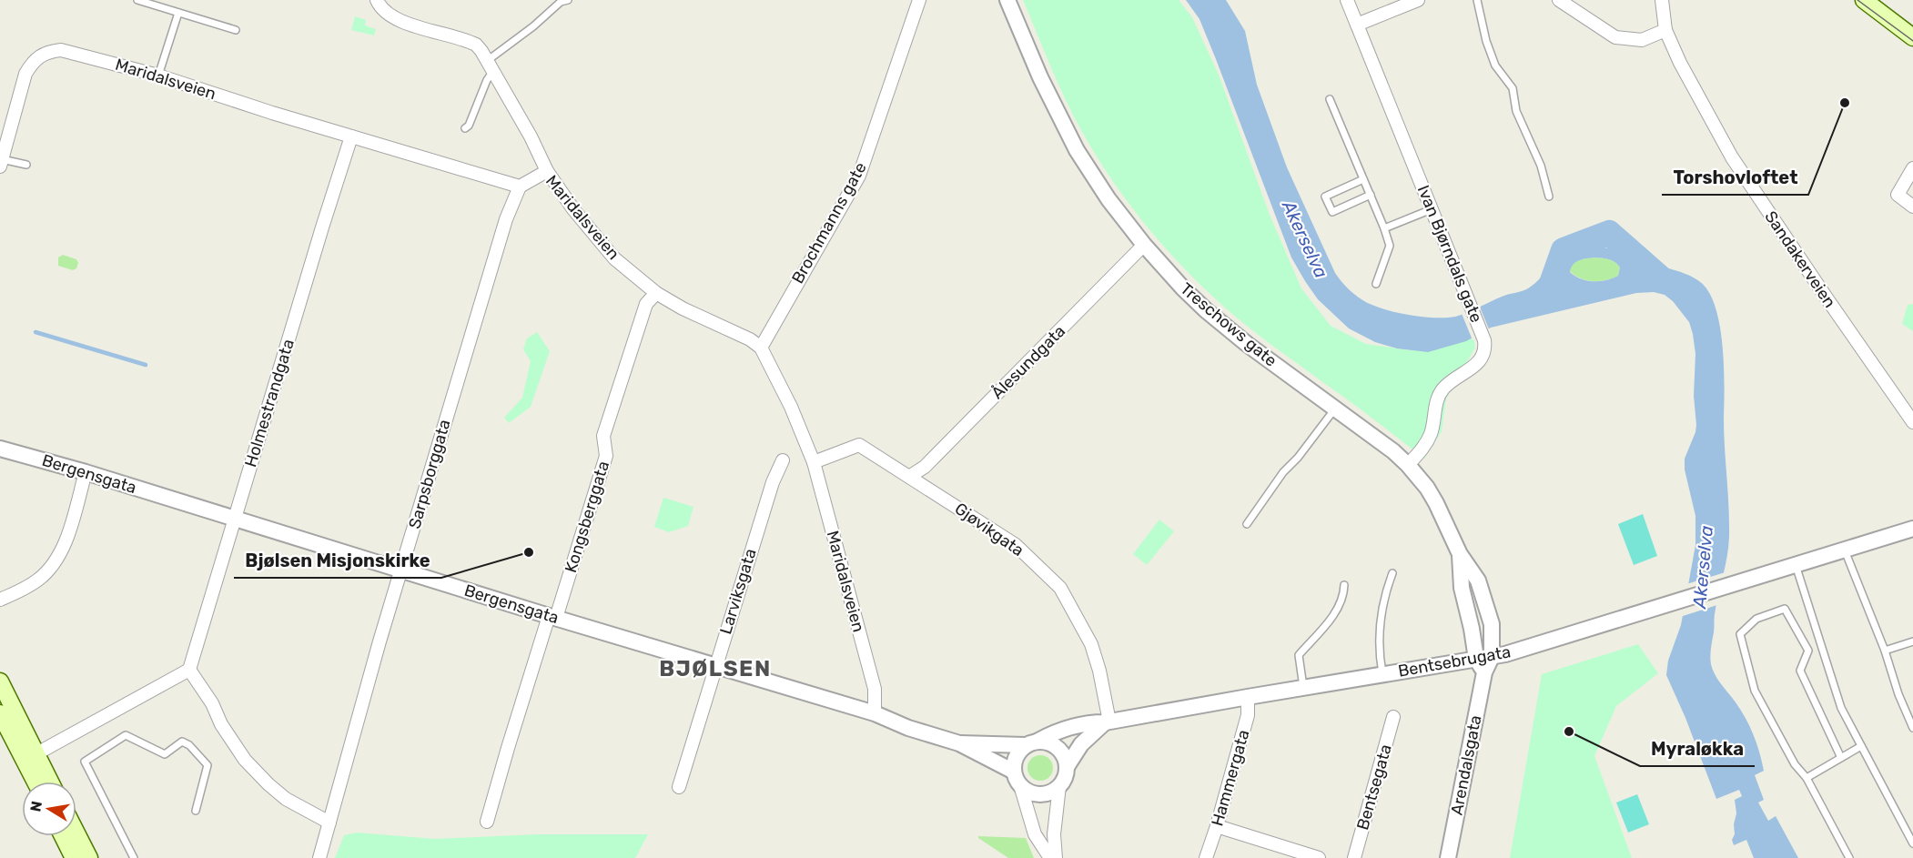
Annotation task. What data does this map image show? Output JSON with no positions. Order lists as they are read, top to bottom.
{
  "streets": {
    "street": [
      "Maridalsveien",
      "Brochmanns gate",
      "Ivan Bjørndals gate",
      "Sandakerveien",
      "Treschows gate",
      "Ålesundgata",
      "Holmestrandgata",
      "Bergensgata",
      "Sarpsborggata",
      "Kongsberggata",
      "Gjøvikgata",
      "Larviksgata",
      "Bentsebrugata",
      "Arendalsgata",
      "Hammergata",
      "Bentsegata"
    ]
  },
  "crossings": [
    ["Maridalsveien", "Brochmanns gate"],
    ["Maridalsveien", "Holmestrandgata"],
    ["Maridalsveien", "Bergensgata"],
    ["Maridalsveien", "Sarpsborggata"],
    ["Maridalsveien", "Kongsberggata"],
    ["Maridalsveien", "Gjøvikgata"],
    ["Ivan Bjørndals gate", "Treschows gate"],
    ["Treschows gate", "Ålesundgata"],
    ["Treschows gate", "Bentsebrugata"],
    ["Treschows gate", "Arendalsgata"],
    ["Ålesundgata", "Gjøvikgata"],
    ["Holmestrandgata", "Bergensgata"],
    ["Bergensgata", "Sarpsborggata"],
    ["Bergensgata", "Kongsberggata"],
    ["Bergensgata", "Larviksgata"],
    ["Bergensgata", "Bentsebrugata"],
    ["Gjøvikgata", "Bentsebrugata"],
    ["Bentsebrugata", "Hammergata"]
  ],
  "districts": ["BJØLSEN"],
  "water": ["Akerselva"],
  "places": ["Torshovloftet", "Bjølsen Misjonskirke", "Myraløkka"],
  "north": "left"
}
